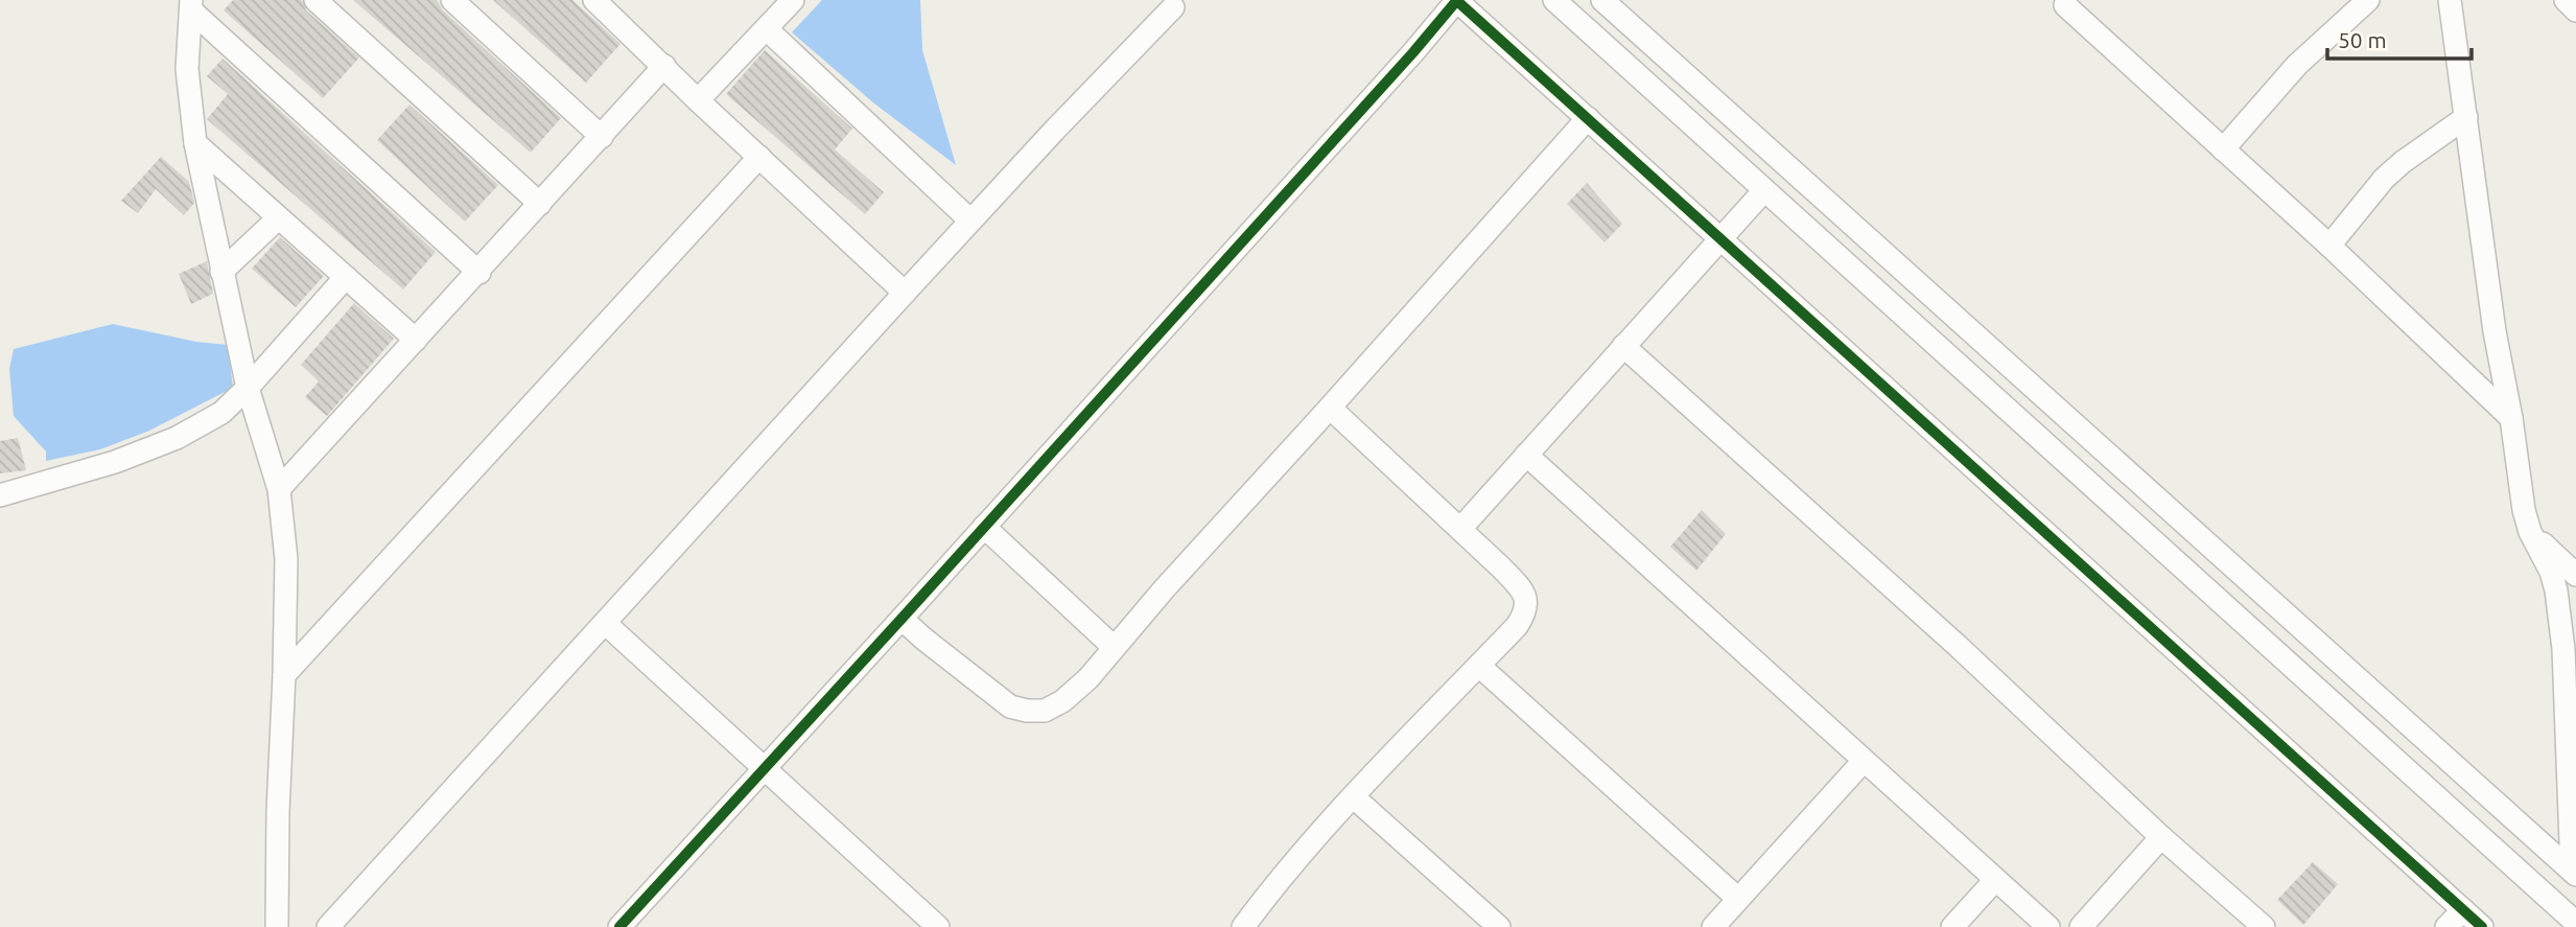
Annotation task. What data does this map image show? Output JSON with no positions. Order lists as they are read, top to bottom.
{
  "scale_bar": "50 m"
}
